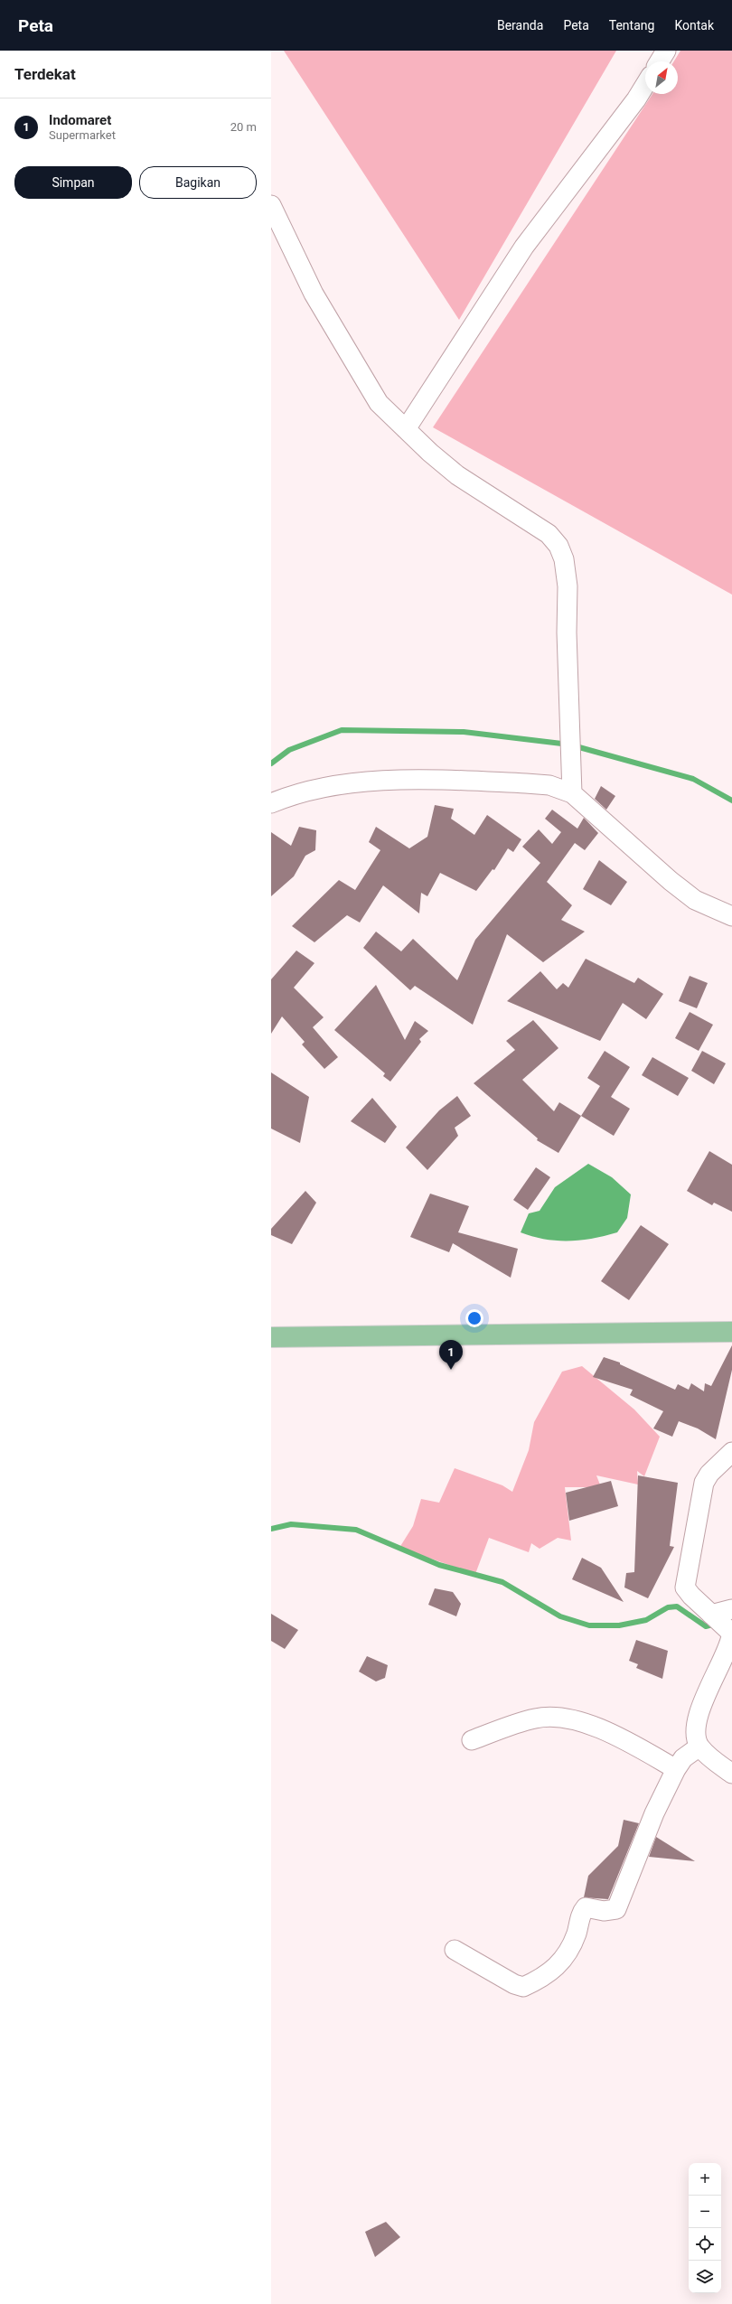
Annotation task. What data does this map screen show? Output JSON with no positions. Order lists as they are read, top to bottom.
{
  "north": "top right",
  "page": {
    "header": "Peta",
    "nav": [
      "Beranda",
      "Peta",
      "Tentang",
      "Kontak"
    ],
    "heading": "Terdekat",
    "list": [
      {
        "mark": "1",
        "name": "Indomaret",
        "note": "Supermarket",
        "value": "20 m"
      }
    ],
    "buttons": ["Simpan", "Bagikan"],
    "pins": "1",
    "map_buttons": ["+", "−"]
  }
}
